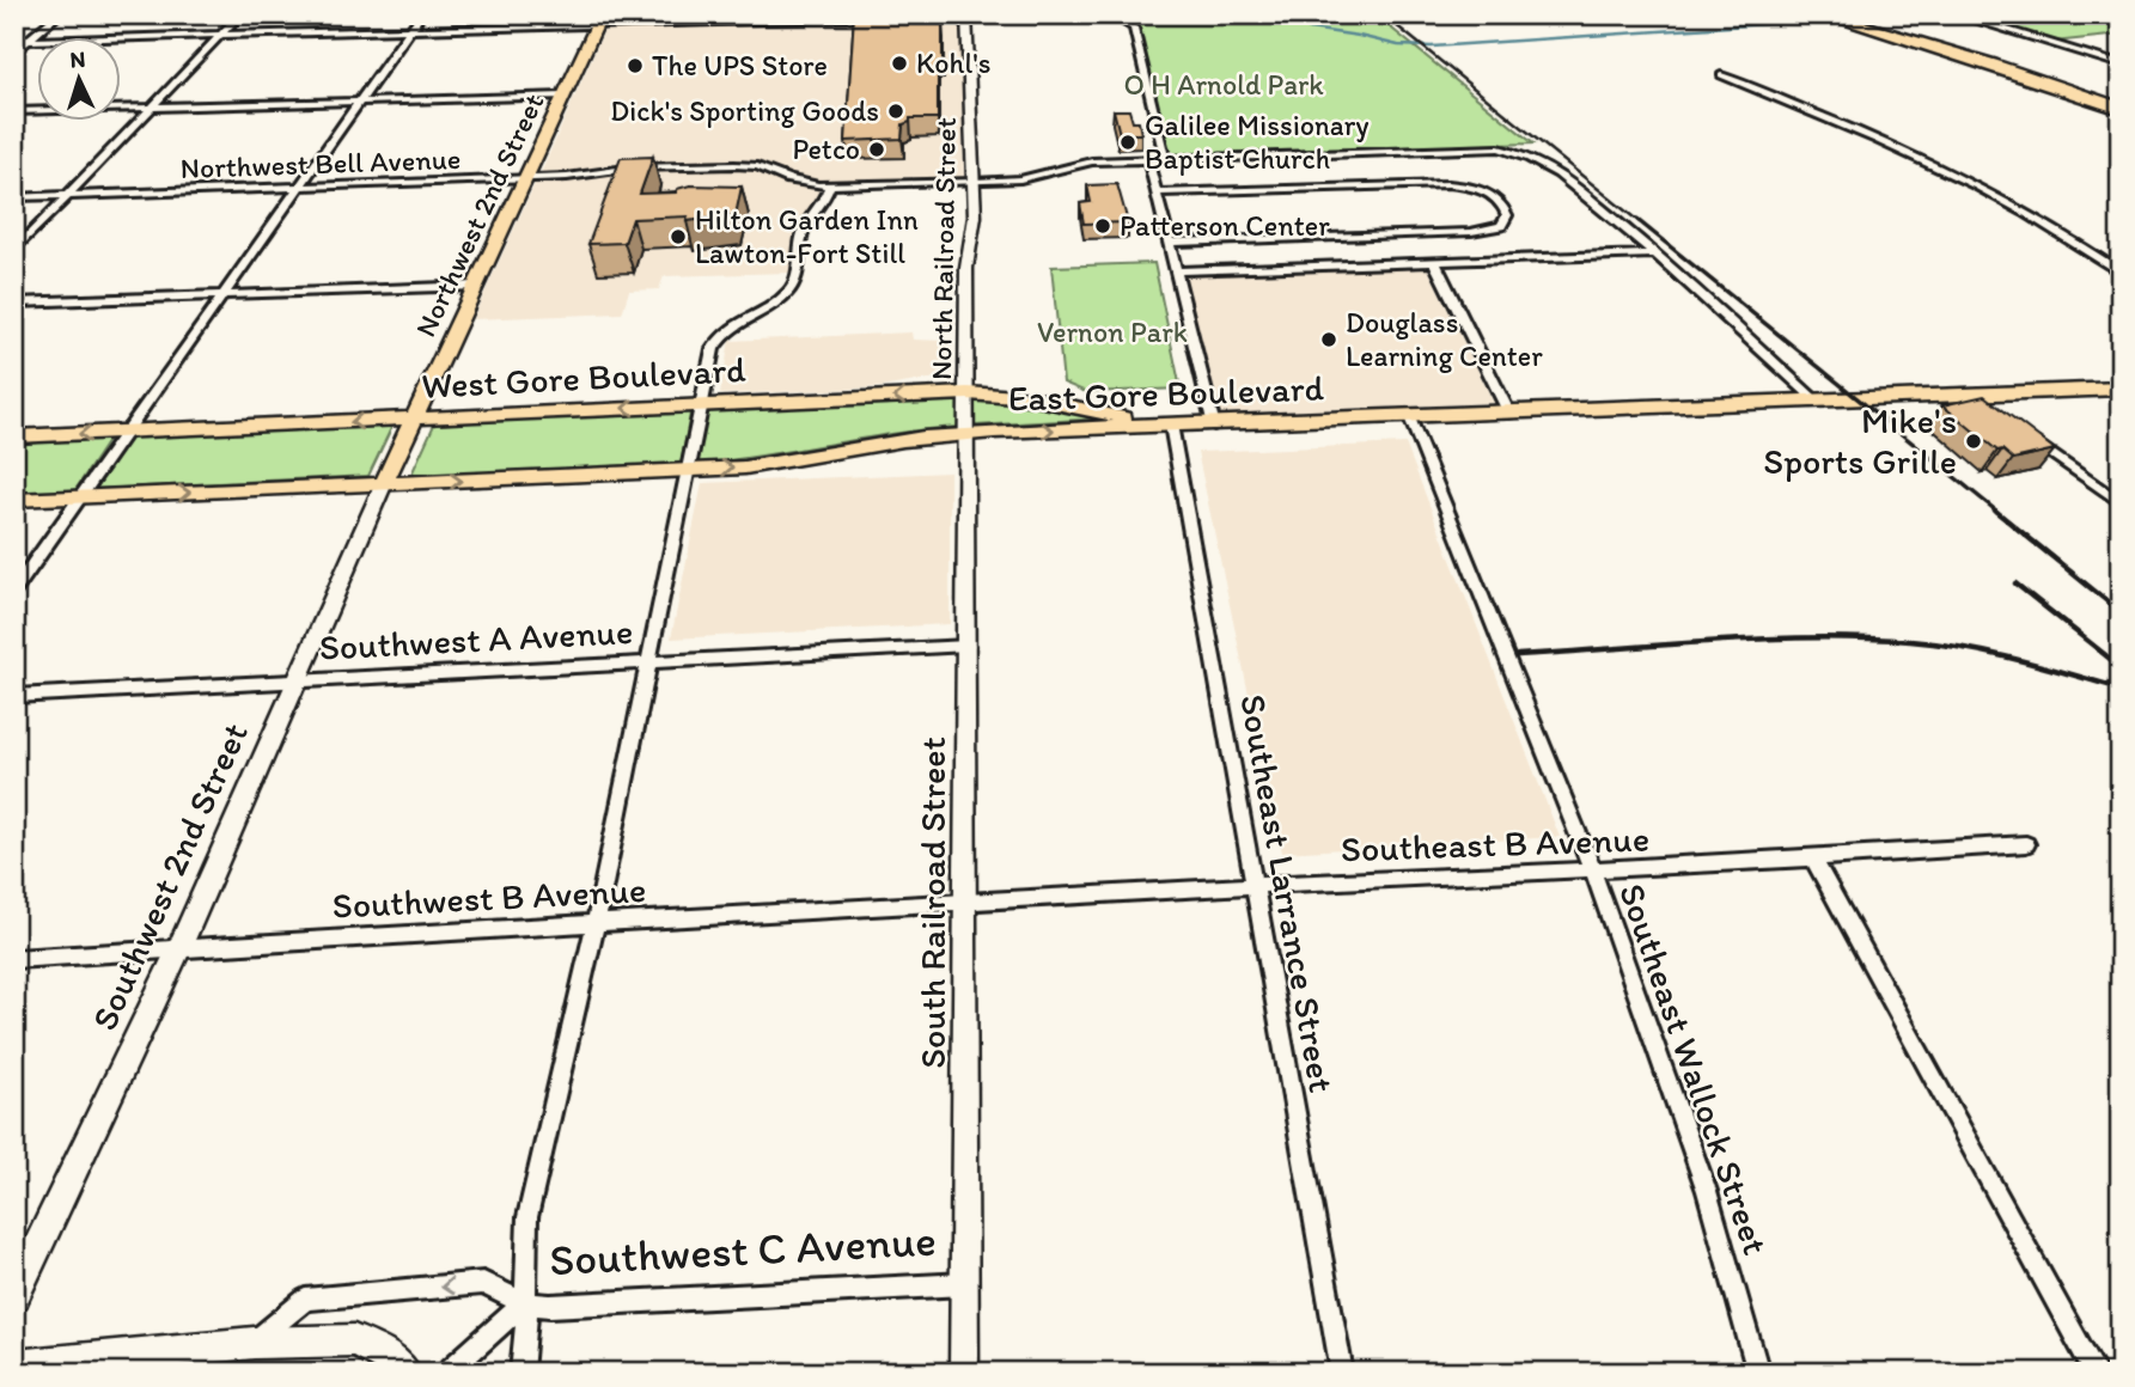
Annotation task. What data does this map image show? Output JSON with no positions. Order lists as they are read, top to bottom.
{
  "streets": {
    "main road": [
      "Northwest 2nd Street",
      "West Gore Boulevard",
      "East Gore Boulevard",
      "Southwest 2nd Street"
    ],
    "street": [
      "Northwest Bell Avenue",
      "North Railroad Street",
      "Southwest A Avenue",
      "Southeast B Avenue",
      "Southeast Larrance Street",
      "Southwest B Avenue",
      "South Railroad Street",
      "Southeast Wallock Street",
      "Southwest C Avenue"
    ]
  },
  "crossings": [
    ["Northwest Bell Avenue", "Northwest 2nd Street"],
    ["Northwest Bell Avenue", "North Railroad Street"],
    ["Northwest Bell Avenue", "East Gore Boulevard"],
    ["Northwest 2nd Street", "West Gore Boulevard"],
    ["Northwest 2nd Street", "Southwest 2nd Street"],
    ["North Railroad Street", "West Gore Boulevard"],
    ["North Railroad Street", "East Gore Boulevard"],
    ["North Railroad Street", "South Railroad Street"],
    ["West Gore Boulevard", "East Gore Boulevard"],
    ["West Gore Boulevard", "Southeast Larrance Street"],
    ["East Gore Boulevard", "Southeast Larrance Street"],
    ["East Gore Boulevard", "South Railroad Street"],
    ["East Gore Boulevard", "Southeast Wallock Street"],
    ["Southwest A Avenue", "Southwest 2nd Street"],
    ["Southwest A Avenue", "South Railroad Street"],
    ["Southeast B Avenue", "Southeast Larrance Street"],
    ["Southeast B Avenue", "Southwest B Avenue"],
    ["Southeast B Avenue", "South Railroad Street"],
    ["Southeast B Avenue", "Southeast Wallock Street"],
    ["Southwest 2nd Street", "Southwest B Avenue"],
    ["Southwest B Avenue", "South Railroad Street"],
    ["South Railroad Street", "Southwest C Avenue"]
  ],
  "parks": ["O H Arnold Park", "Vernon Park"],
  "places": [
    "Kohl's",
    "The UPS Store",
    "Dick's Sporting Goods",
    "Galilee Missionary Baptist Church",
    "Petco",
    "Patterson Center",
    "Hilton Garden Inn Lawton-Fort Still",
    "Douglass Learning Center",
    "Mike's Sports Grille"
  ],
  "north": "top"
}
